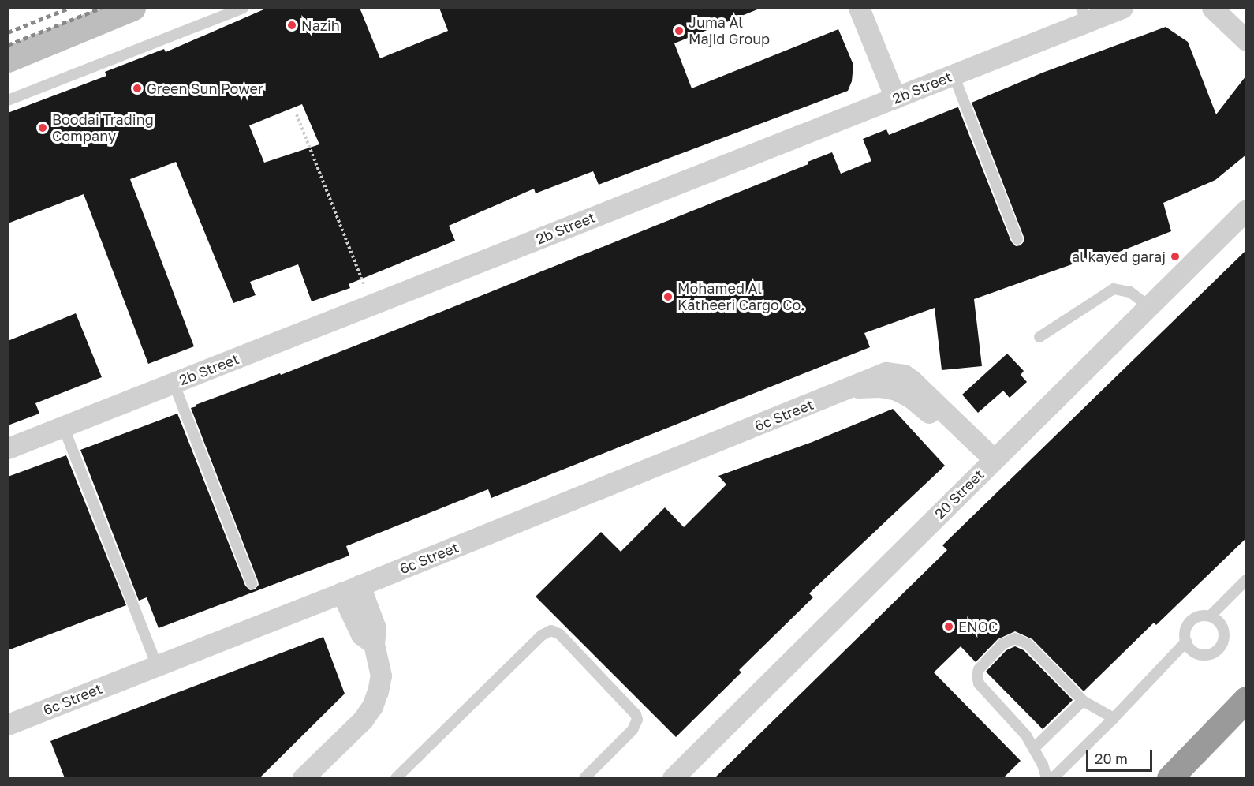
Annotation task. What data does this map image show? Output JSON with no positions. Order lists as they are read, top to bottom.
{
  "streets": {
    "street": ["2b Street", "6c Street", "20 Street"]
  },
  "crossings": [
    ["6c Street", "20 Street"]
  ],
  "places": [
    "Nazih",
    "Juma Al Majid Group",
    "Green Sun Power",
    "Boodai Trading Company",
    "al kayed garaj",
    "Mohamed Al Katheeri Cargo Co.",
    "ENOC"
  ],
  "scale_bar": "20 m"
}
